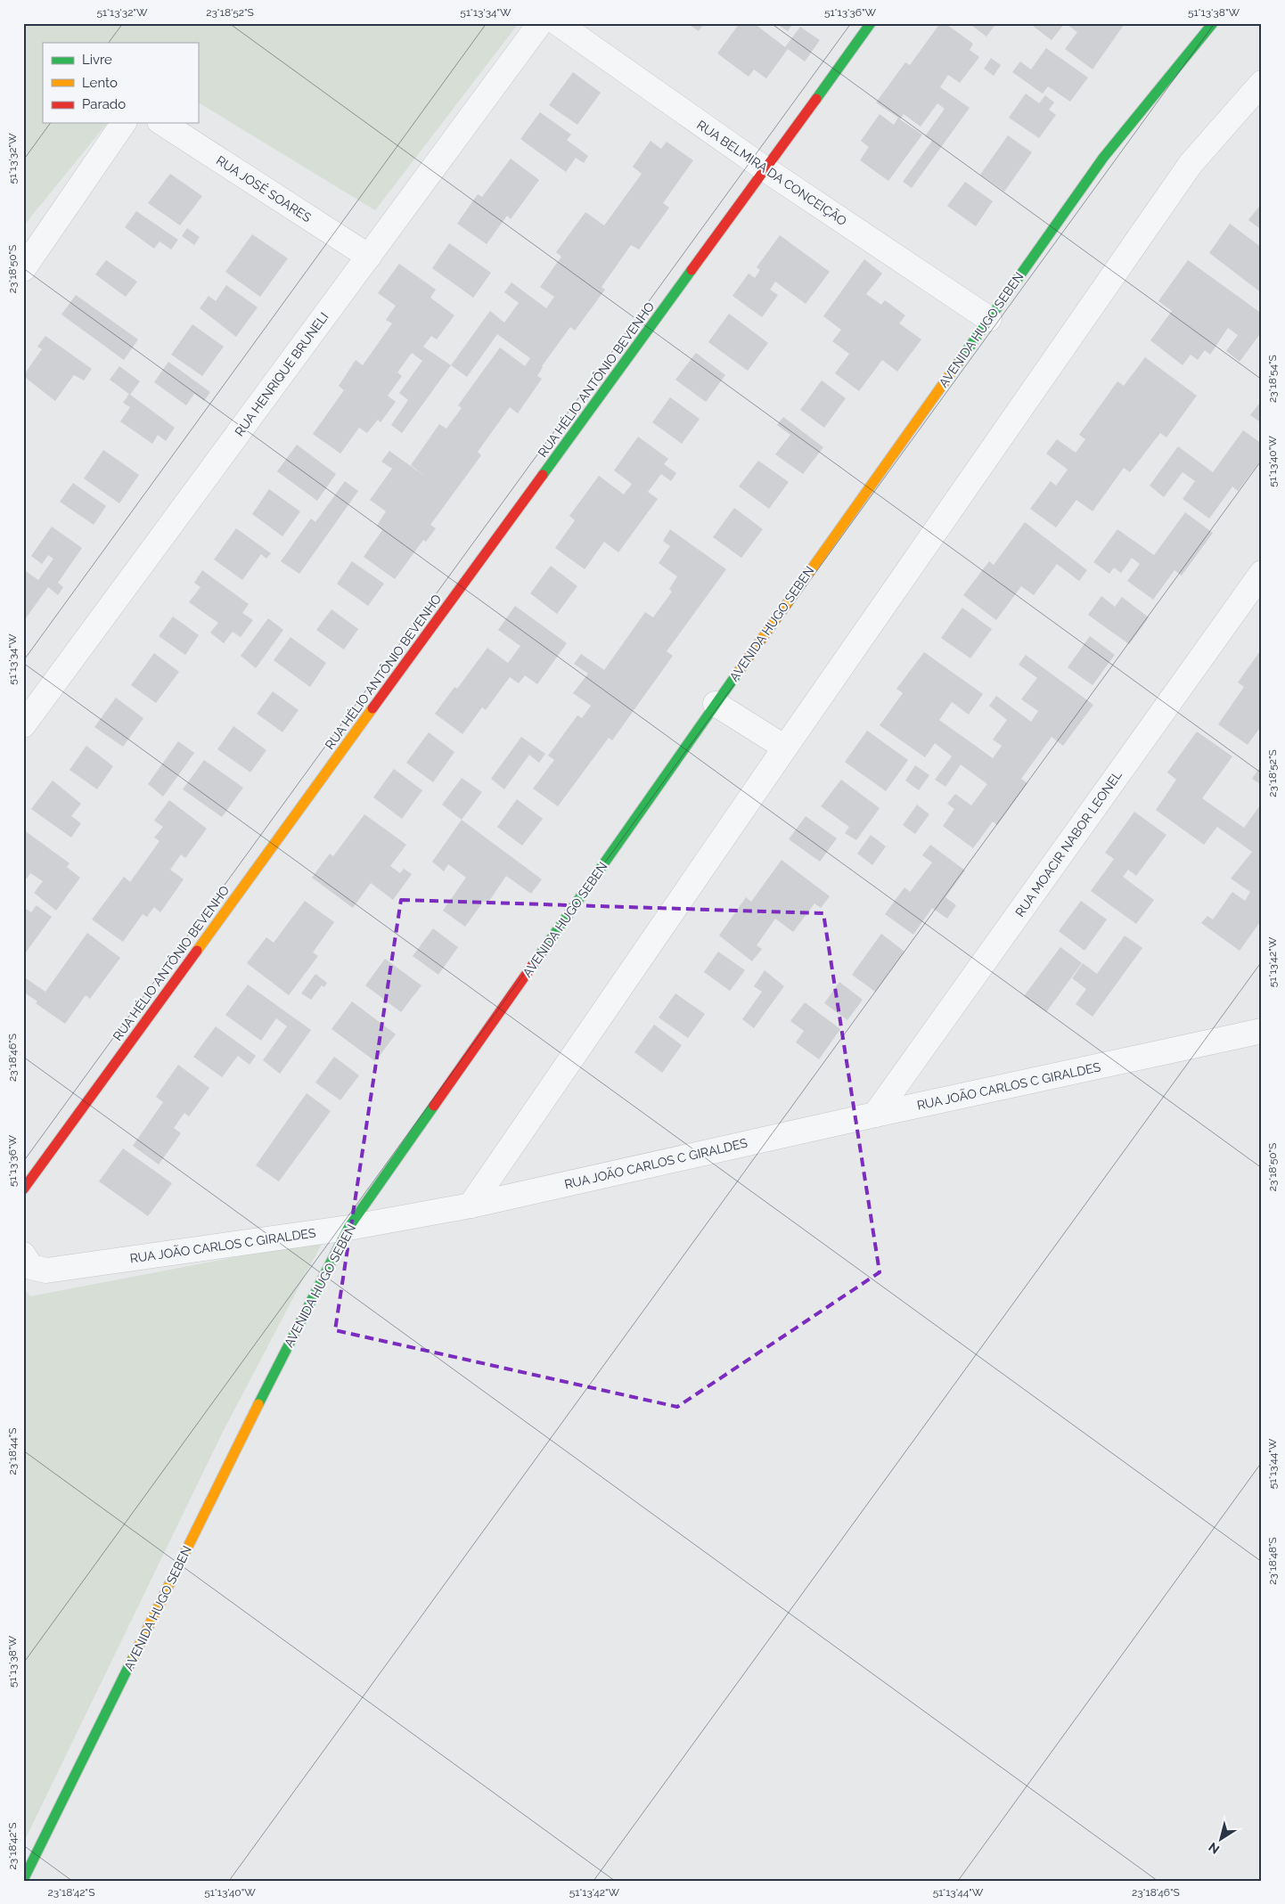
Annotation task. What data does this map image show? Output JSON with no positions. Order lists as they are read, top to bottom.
{
  "streets": {
    "street": [
      "RUA BELMIRA DA CONCEIÇÃO",
      "RUA JOSÉ SOARES",
      "AVENIDA HUGO SEBEN",
      "RUA HENRIQUE BRUNELI",
      "RUA HÉLIO ANTÔNIO BEVENHO",
      "RUA MOACIR NABOR LEONEL",
      "RUA JOÃO CARLOS C GIRALDES"
    ]
  },
  "crossings": [
    ["RUA BELMIRA DA CONCEIÇÃO", "AVENIDA HUGO SEBEN"],
    ["RUA BELMIRA DA CONCEIÇÃO", "RUA HÉLIO ANTÔNIO BEVENHO"],
    ["RUA JOSÉ SOARES", "RUA HENRIQUE BRUNELI"],
    ["AVENIDA HUGO SEBEN", "RUA JOÃO CARLOS C GIRALDES"],
    ["RUA MOACIR NABOR LEONEL", "RUA JOÃO CARLOS C GIRALDES"]
  ],
  "legend": ["Livre", "Lento", "Parado"],
  "north": "bottom left",
  "coordinates": [
    "51°13'32\"W",
    "23°18'52\"S",
    "51°13'34\"W",
    "51°13'36\"W",
    "51°13'38\"W",
    "23°18'50\"S",
    "23°18'54\"S",
    "51°13'40\"W",
    "51°13'42\"W",
    "23°18'46\"S",
    "23°18'44\"S",
    "51°13'44\"W",
    "23°18'48\"S",
    "23°18'42\"S"
  ]
}
